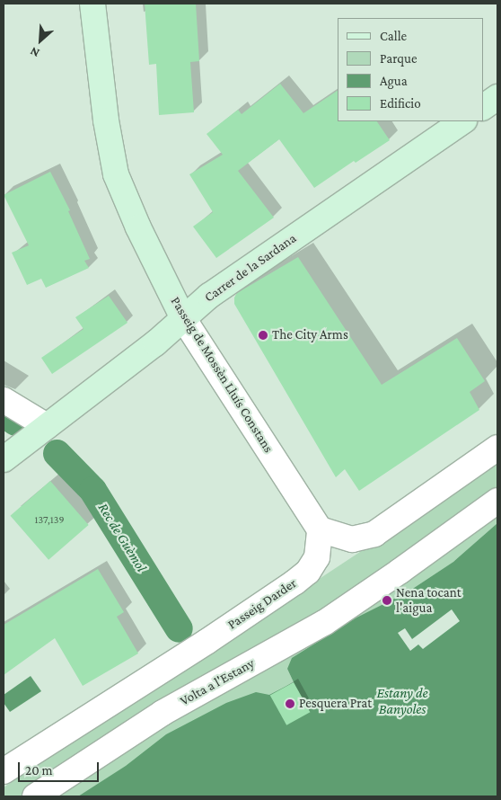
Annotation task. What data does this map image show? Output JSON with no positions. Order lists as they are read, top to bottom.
{
  "streets": {
    "main road": ["Carrer de la Sardana", "Passeig de Mossèn Lluís Constans"],
    "street": ["Passeig Darder", "Volta a l'Estany"]
  },
  "crossings": [
    ["Carrer de la Sardana", "Passeig de Mossèn Lluís Constans"],
    ["Passeig de Mossèn Lluís Constans", "Passeig Darder"]
  ],
  "water": ["Rec de Guèmol", "Estany de Banyoles"],
  "places": ["The City Arms", "Nena tocant l'aigua", "Pesquera Prat"],
  "house_numbers": ["137,139"],
  "legend": [
    "Calle",
    "Parque",
    "Agua",
    "Edificio"
  ],
  "scale_bar": "20 m",
  "north": "bottom left"
}
